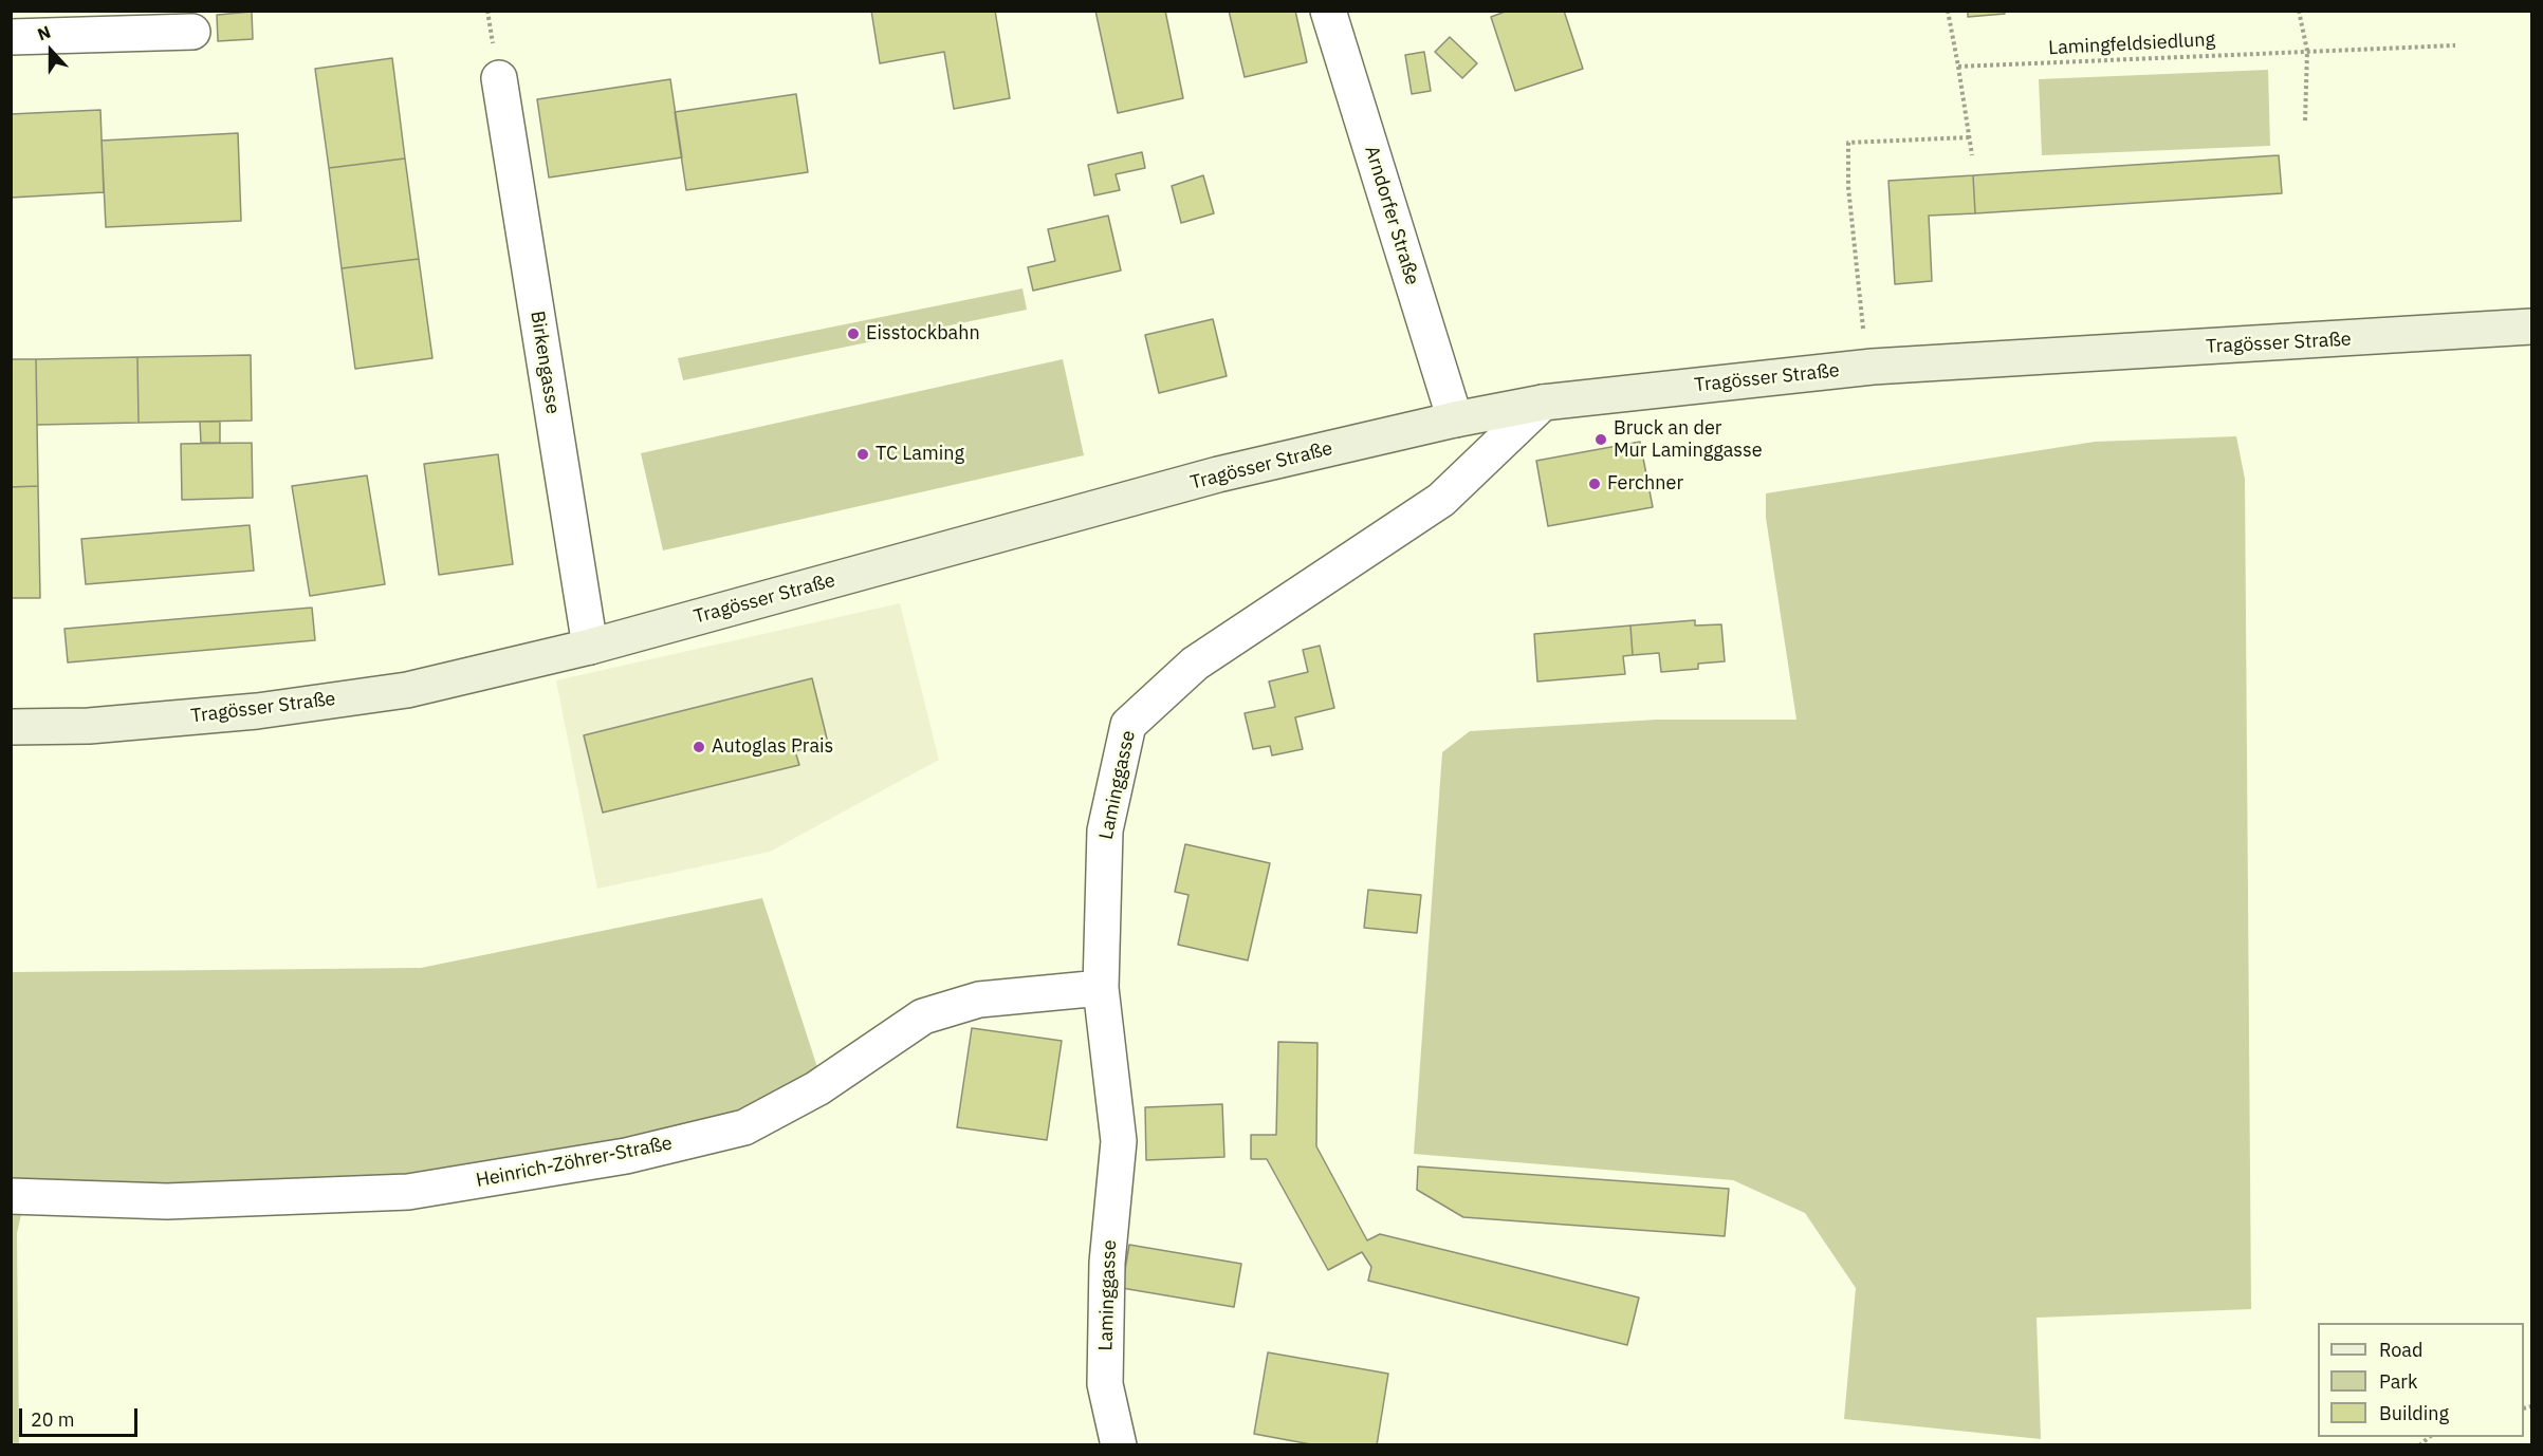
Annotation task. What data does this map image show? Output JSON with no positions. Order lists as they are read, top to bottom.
{
  "streets": {
    "main road": ["Tragösser Straße"],
    "street": [
      "Arndorfer Straße",
      "Birkengasse",
      "Laminggasse",
      "Heinrich-Zöhrer-Straße"
    ],
    "path": ["Lamingfeldsiedlung"]
  },
  "crossings": [
    ["Arndorfer Straße", "Tragösser Straße"],
    ["Tragösser Straße", "Birkengasse"],
    ["Tragösser Straße", "Laminggasse"],
    ["Laminggasse", "Heinrich-Zöhrer-Straße"]
  ],
  "places": [
    "Eisstockbahn",
    "Bruck an der Mur Laminggasse",
    "TC Laming",
    "Ferchner",
    "Autoglas Prais"
  ],
  "legend": ["Road", "Park", "Building"],
  "scale_bar": "20 m",
  "north": "top"
}
